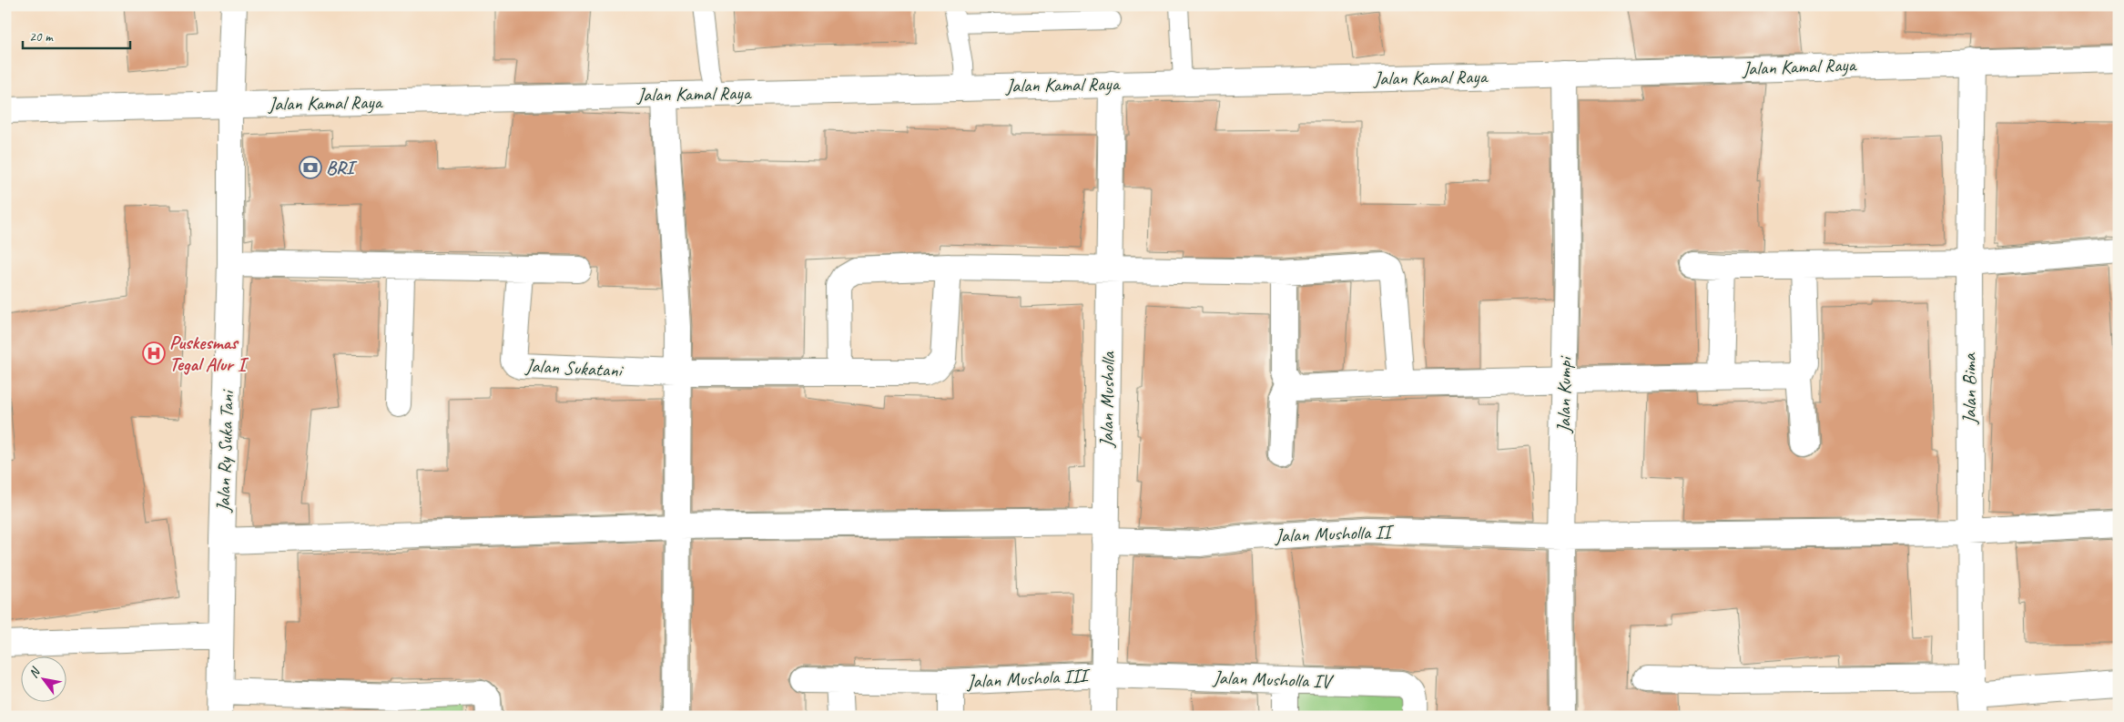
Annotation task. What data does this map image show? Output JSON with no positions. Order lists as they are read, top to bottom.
{
  "streets": {
    "street": [
      "Jalan Kamal Raya",
      "Jalan Sukatani",
      "Jalan Bima",
      "Jalan Kumpi",
      "Jalan Musholla",
      "Jalan Ry Suka Tani",
      "Jalan Musholla II",
      "Jalan Mushola III",
      "Jalan Musholla IV"
    ]
  },
  "crossings": [
    ["Jalan Kamal Raya", "Jalan Bima"],
    ["Jalan Kamal Raya", "Jalan Kumpi"],
    ["Jalan Kamal Raya", "Jalan Musholla"],
    ["Jalan Kamal Raya", "Jalan Ry Suka Tani"],
    ["Jalan Bima", "Jalan Musholla II"],
    ["Jalan Kumpi", "Jalan Musholla II"],
    ["Jalan Musholla", "Jalan Musholla II"],
    ["Jalan Musholla", "Jalan Mushola III"],
    ["Jalan Musholla", "Jalan Musholla IV"],
    ["Jalan Mushola III", "Jalan Musholla IV"]
  ],
  "places": {
    "bank": ["BRI"],
    "hospital": ["Puskesmas Tegal Alur I"]
  },
  "scale_bar": "20 m",
  "north": "top left"
}
